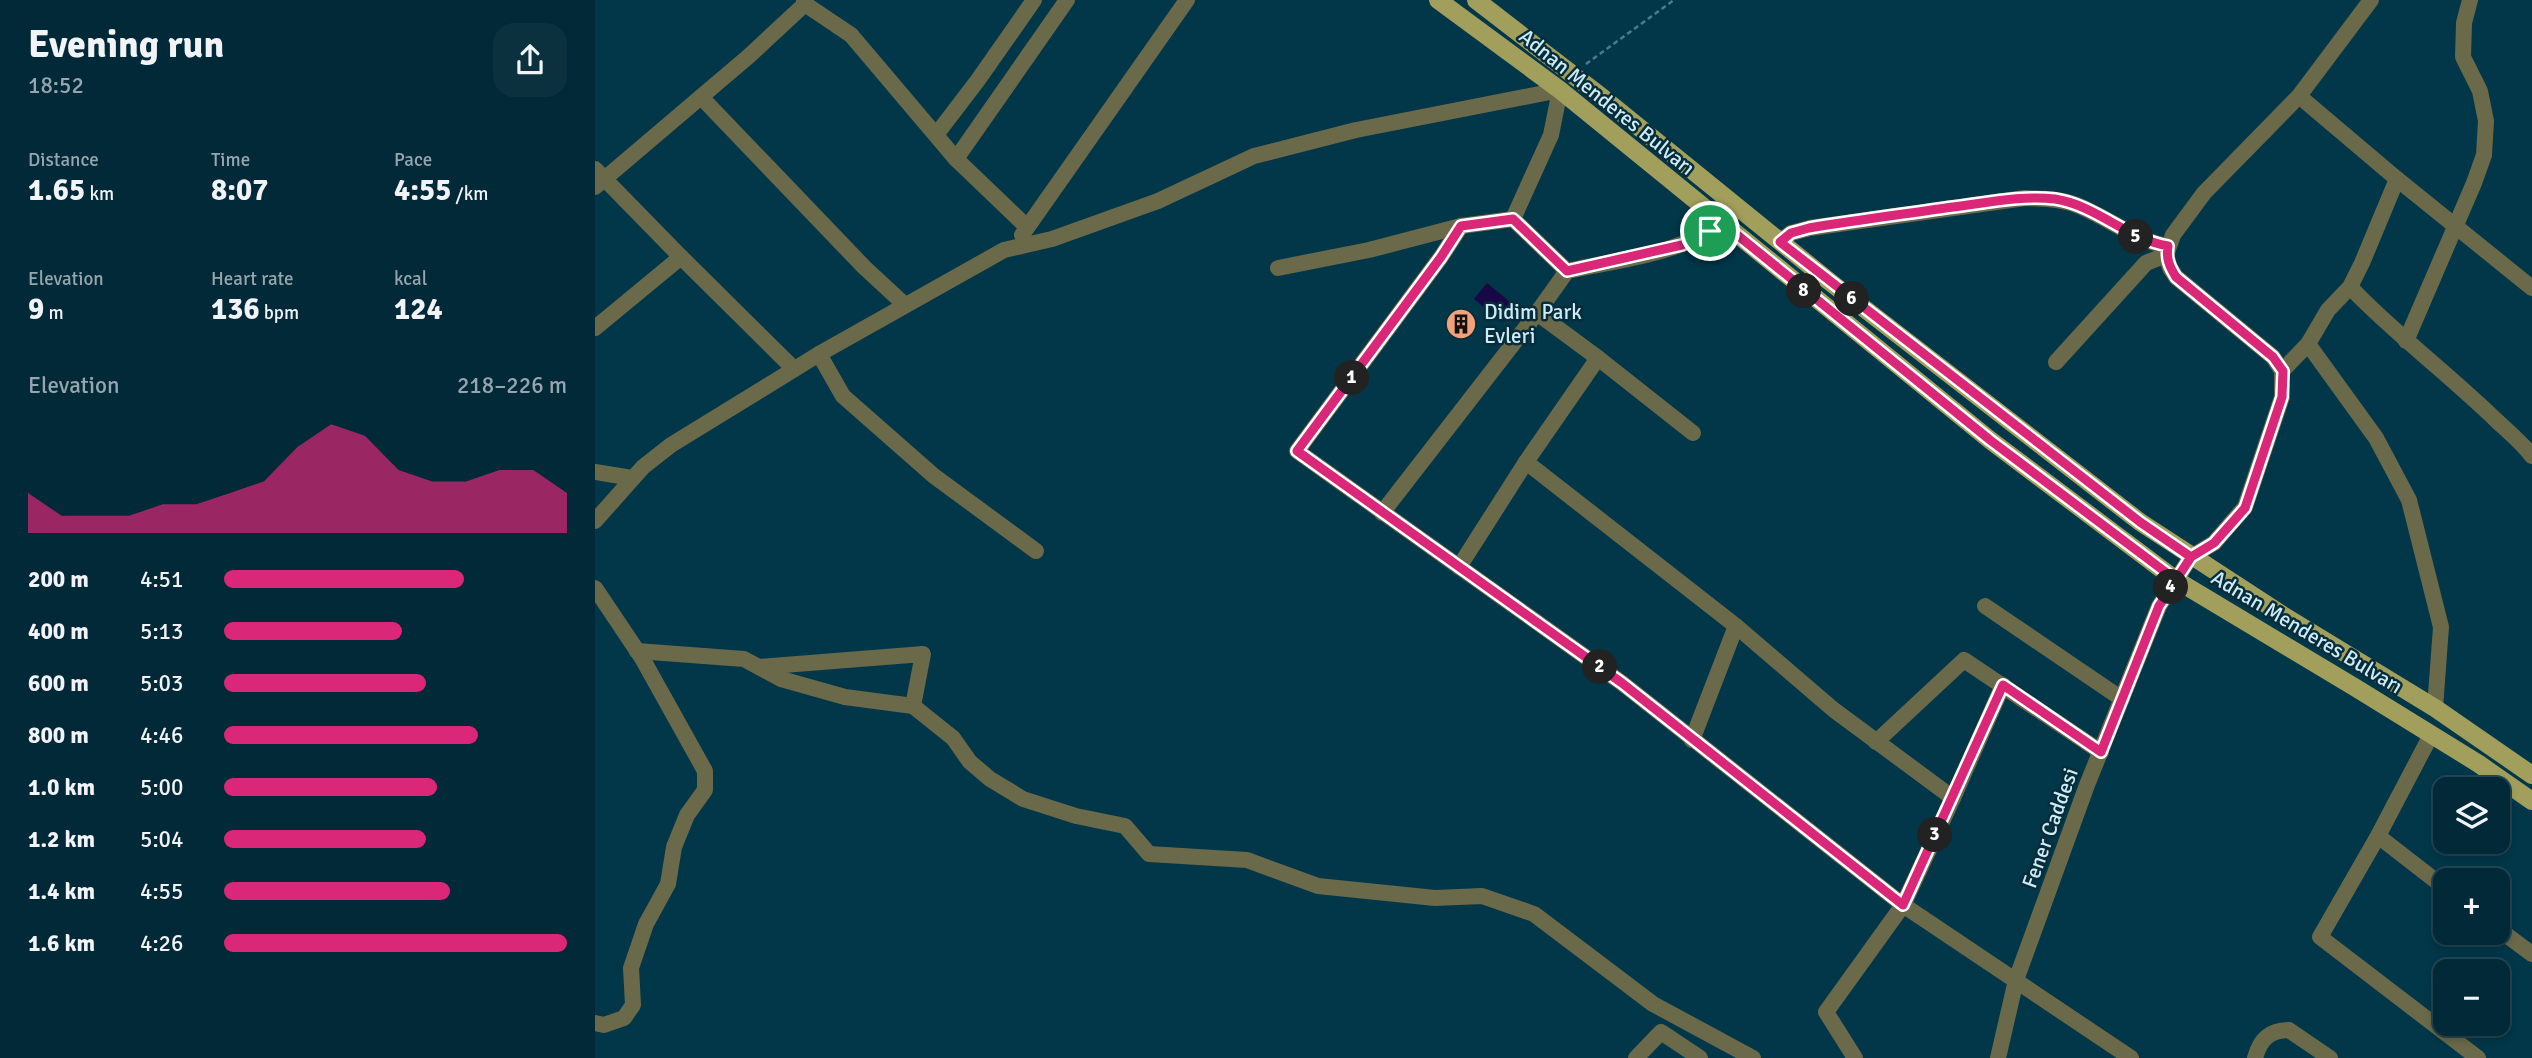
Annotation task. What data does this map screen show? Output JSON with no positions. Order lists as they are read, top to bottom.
{
  "streets": {
    "main road": ["Adnan Menderes Bulvarı"],
    "street": ["Fener Caddesi"]
  },
  "crossings": [
    ["Adnan Menderes Bulvarı", "Fener Caddesi"]
  ],
  "places": {
    "building": ["Didim Park Evleri"]
  },
  "page": {
    "heading": ["Evening run", "18:52"],
    "stats": [
      ["Distance", "1.65 km"],
      ["Time", "8:07"],
      ["Pace", "4:55 /km"],
      ["Elevation", "9 m"],
      ["Heart rate", "136 bpm"],
      ["kcal", "124"]
    ],
    "pins": [
      "5",
      "8",
      "6",
      "1",
      "4",
      "2",
      "3"
    ],
    "chart": ["Elevation", "218–226 m"],
    "list": [
      {
        "name": "200 m",
        "note": "4:51"
      },
      {
        "name": "400 m",
        "note": "5:13"
      },
      {
        "name": "600 m",
        "note": "5:03"
      },
      {
        "name": "800 m",
        "note": "4:46"
      },
      {
        "name": "1.0 km",
        "note": "5:00"
      },
      {
        "name": "1.2 km",
        "note": "5:04"
      },
      {
        "name": "1.4 km",
        "note": "4:55"
      },
      {
        "name": "1.6 km",
        "note": "4:26"
      }
    ],
    "map_buttons": ["+", "−"]
  }
}
